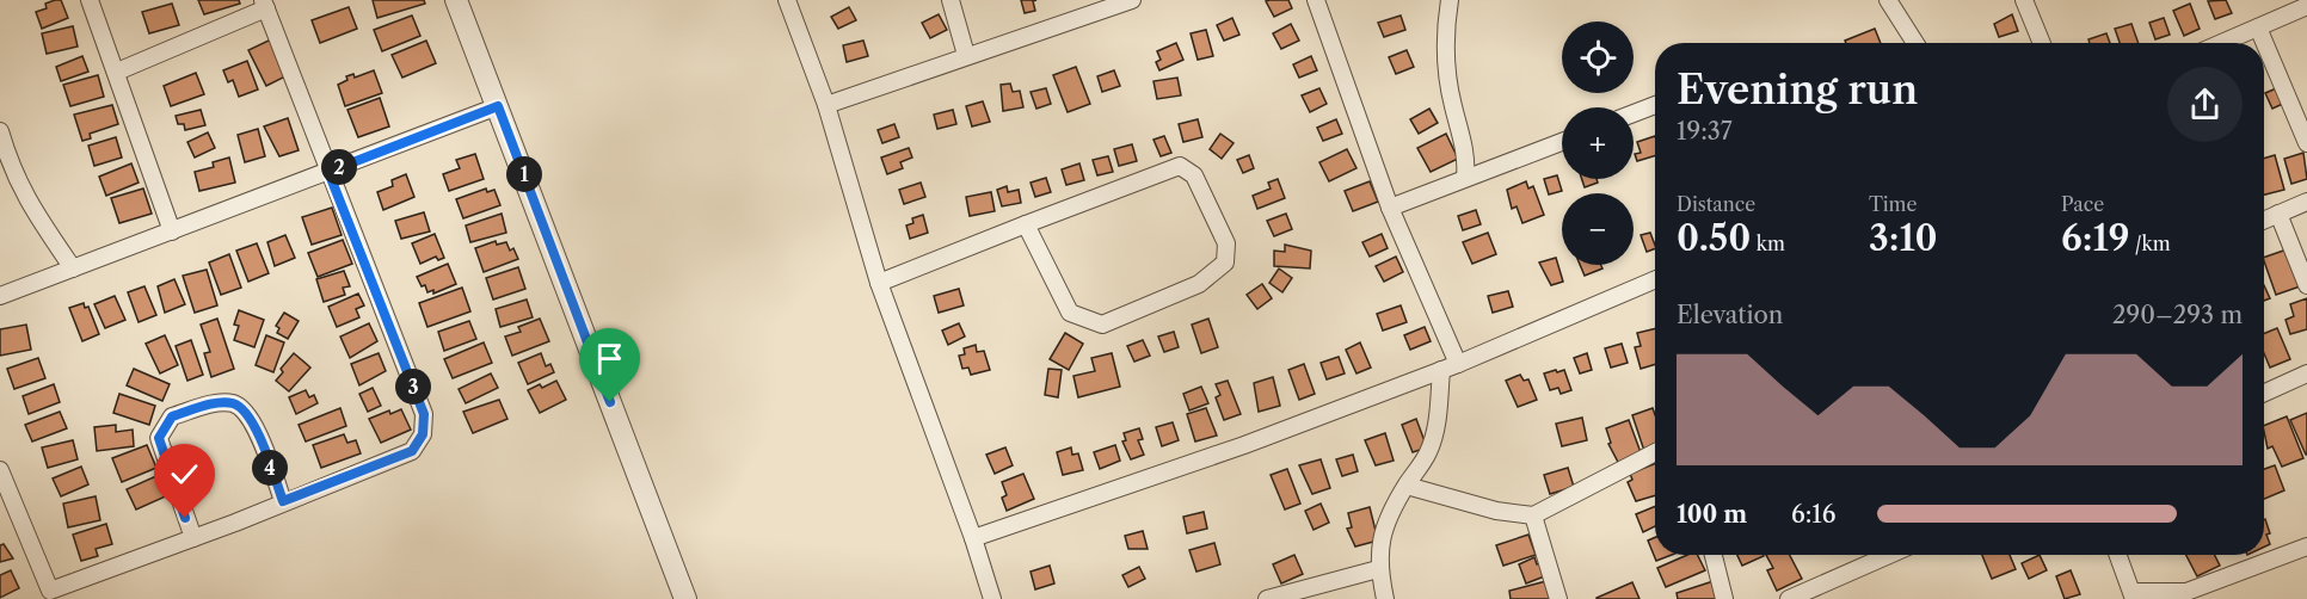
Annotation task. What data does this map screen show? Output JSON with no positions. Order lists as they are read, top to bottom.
{
  "page": {
    "map_buttons": ["+", "−"],
    "heading": ["Evening run", "19:37"],
    "pins": [
      "2",
      "1",
      "3",
      "4"
    ],
    "stats": [
      ["Distance", "0.50 km"],
      ["Time", "3:10"],
      ["Pace", "6:19 /km"]
    ],
    "chart": ["Elevation", "290–293 m"],
    "list": [
      {
        "name": "100 m",
        "note": "6:16"
      }
    ]
  }
}
